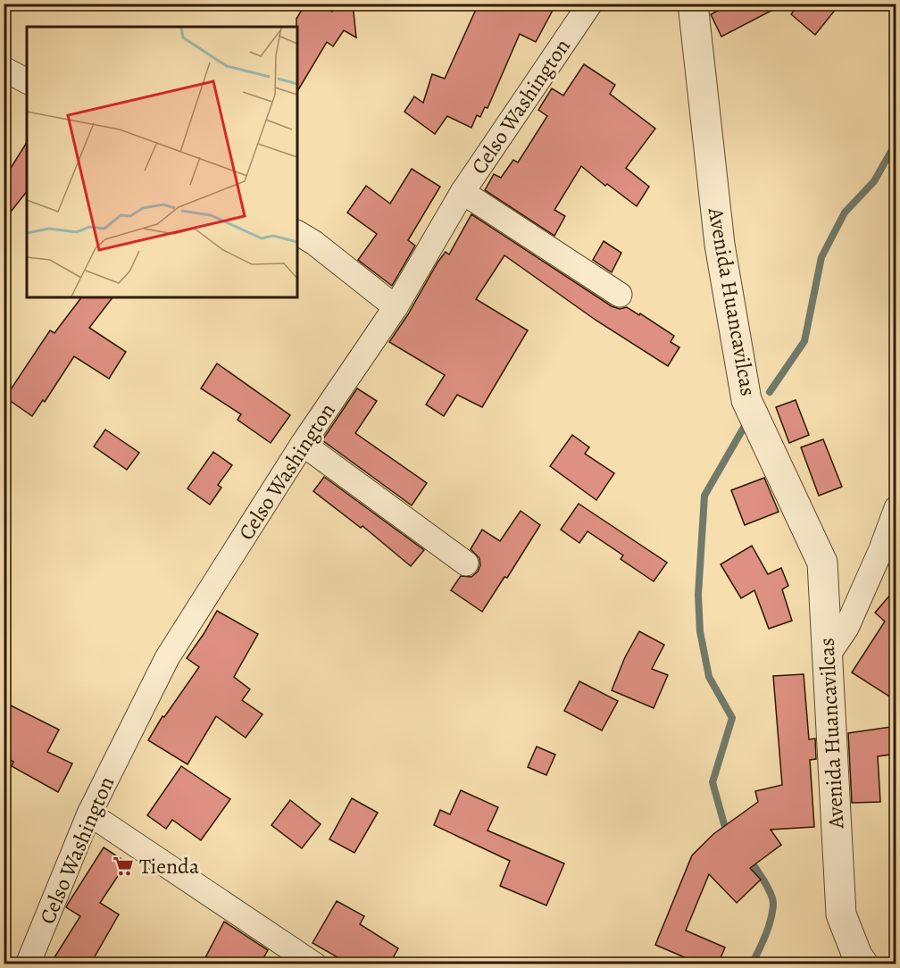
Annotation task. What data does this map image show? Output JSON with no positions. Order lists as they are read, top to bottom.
{
  "streets": {
    "street": ["Celso Washington", "Avenida Huancavilcas"]
  },
  "places": {
    "supermarket": ["Tienda"]
  }
}
